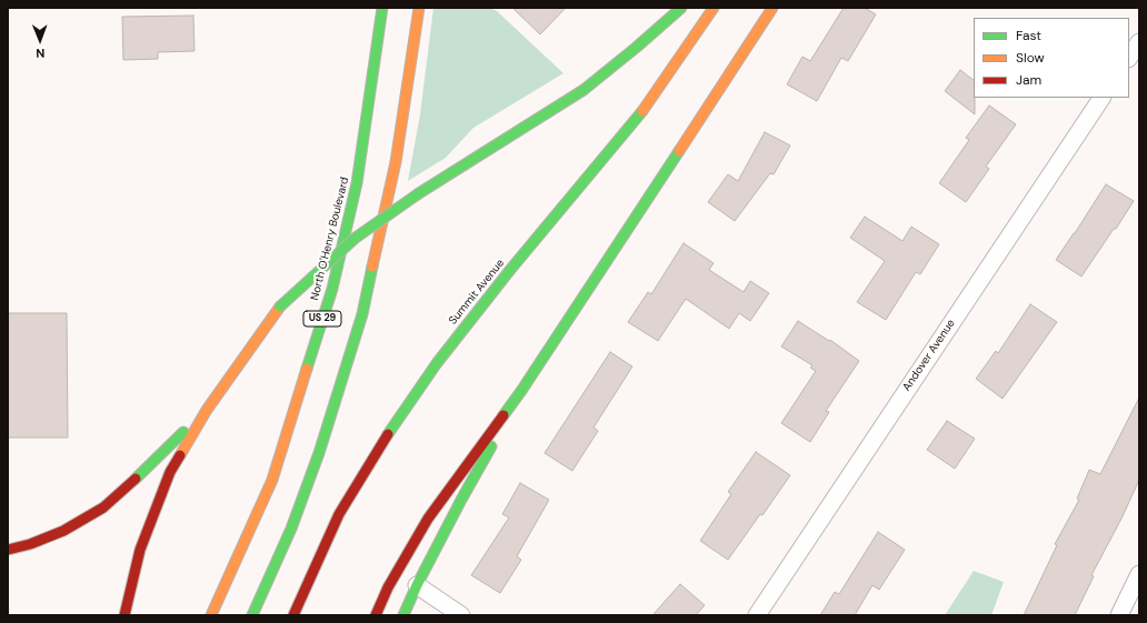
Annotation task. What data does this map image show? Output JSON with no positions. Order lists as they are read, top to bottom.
{
  "streets": {
    "main road": ["North O'Henry Boulevard", "Summit Avenue", "US 29"],
    "street": ["Andover Avenue"]
  },
  "legend": ["Fast", "Slow", "Jam"],
  "north": "bottom"
}
